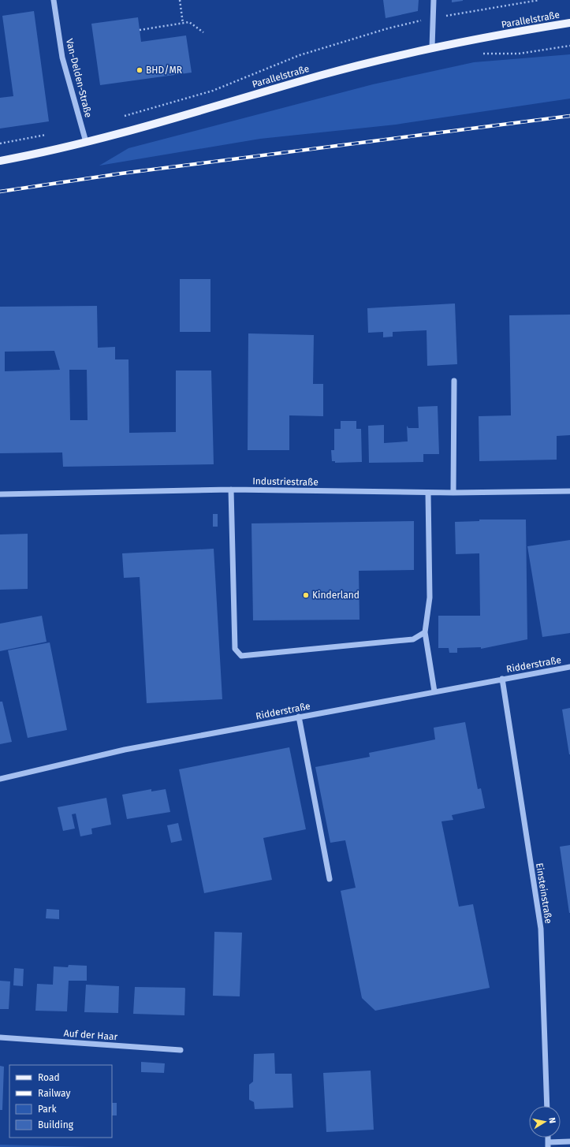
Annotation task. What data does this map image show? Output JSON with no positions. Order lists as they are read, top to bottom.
{
  "streets": {
    "main road": ["Parallelstraße"],
    "street": [
      "Van-Delden-Straße",
      "Industriestraße",
      "Ridderstraße",
      "Einsteinstraße",
      "Auf der Haar"
    ]
  },
  "crossings": [
    ["Parallelstraße", "Van-Delden-Straße"],
    ["Ridderstraße", "Einsteinstraße"]
  ],
  "places": ["BHD/MR", "Kinderland"],
  "legend": [
    "Road",
    "Railway",
    "Park",
    "Building"
  ],
  "north": "right"
}
